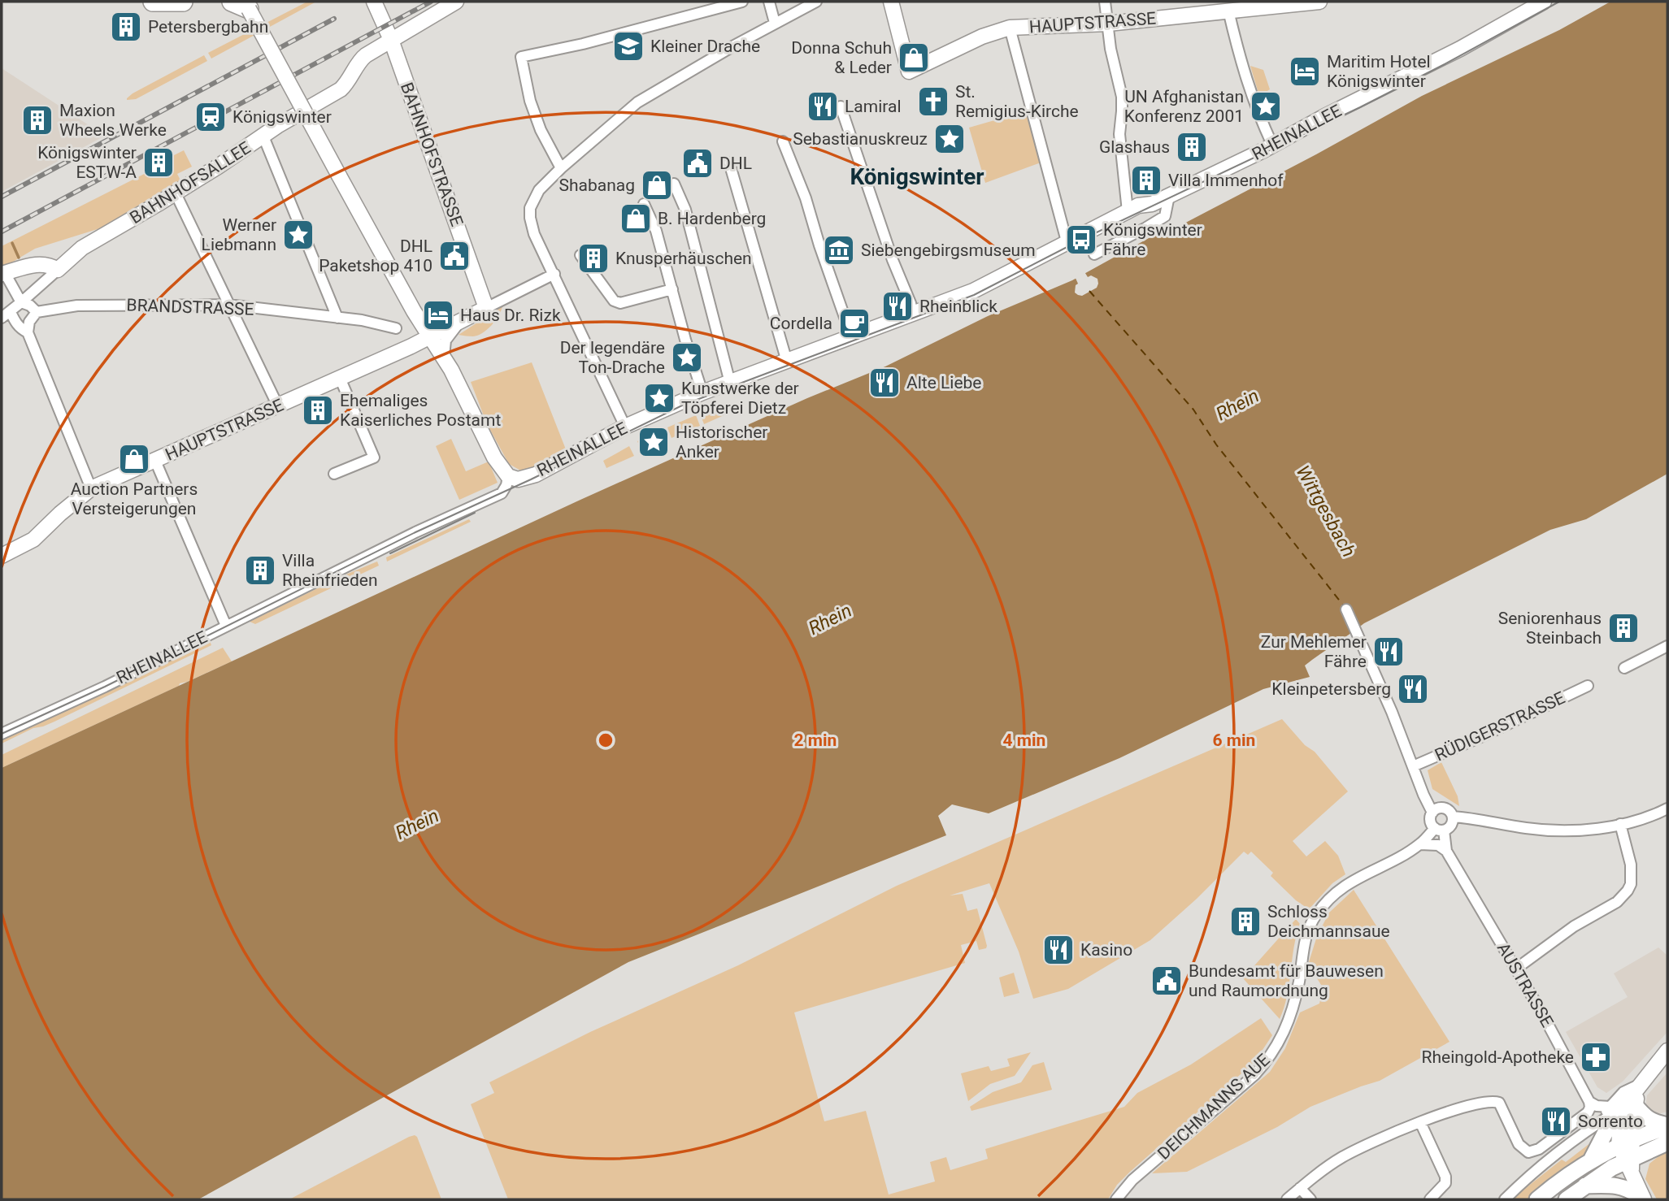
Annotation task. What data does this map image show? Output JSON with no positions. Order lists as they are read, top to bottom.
{
  "streets": {
    "street": [
      "HAUPTSTRASSE",
      "RHEINALLEE",
      "BAHNHOFSTRASSE",
      "BAHNHOFSALLEE",
      "BRANDSTRASSE",
      "RÜDIGERSTRASSE",
      "AUSTRASSE",
      "DEICHMANNS AUE"
    ]
  },
  "crossings": [
    ["HAUPTSTRASSE", "BAHNHOFSTRASSE"],
    ["BAHNHOFSTRASSE", "BAHNHOFSALLEE"],
    ["RÜDIGERSTRASSE", "AUSTRASSE"],
    ["AUSTRASSE", "DEICHMANNS AUE"]
  ],
  "districts": ["Königswinter"],
  "water": ["Rhein", "Wittgesbach"],
  "places": {
    "building": [
      "Petersbergbahn",
      "Maxion Wheels Werke",
      "Glashaus",
      "Königswinter ESTW-A",
      "Villa Immenhof",
      "Knusperhäuschen",
      "Ehemaliges Kaiserliches Postamt",
      "Villa Rheinfrieden",
      "Seniorenhaus Steinbach",
      "Schloss Deichmannsaue"
    ],
    "school or university": ["Kleiner Drache"],
    "shop": [
      "Donna Schuh & Leder",
      "Shabanag",
      "B. Hardenberg",
      "Auction Partners Versteigerungen"
    ],
    "hotel": ["Maritim Hotel Königswinter", "Haus Dr. Rizk"],
    "church": ["St. Remigius-Kirche"],
    "restaurant": [
      "Lamiral",
      "Rheinblick",
      "Alte Liebe",
      "Zur Mehlemer Fähre",
      "Kleinpetersberg",
      "Kasino",
      "Sorrento"
    ],
    "place": [
      "UN Afghanistan Konferenz 2001",
      "Sebastianuskreuz",
      "Werner Liebmann",
      "Der legendäre Ton-Drache",
      "Kunstwerke der Töpferei Dietz",
      "Historischer Anker"
    ],
    "station": ["Königswinter"],
    "public building": ["DHL", "DHL Paketshop 410", "Bundesamt für Bauwesen und Raumordnung"],
    "bus stop": ["Königswinter Fähre"],
    "museum": ["Siebengebirgsmuseum"],
    "cafe": ["Cordella"],
    "pharmacy": ["Rheingold-Apotheke"]
  },
  "rings": ["2 min", "4 min", "6 min"]
}
